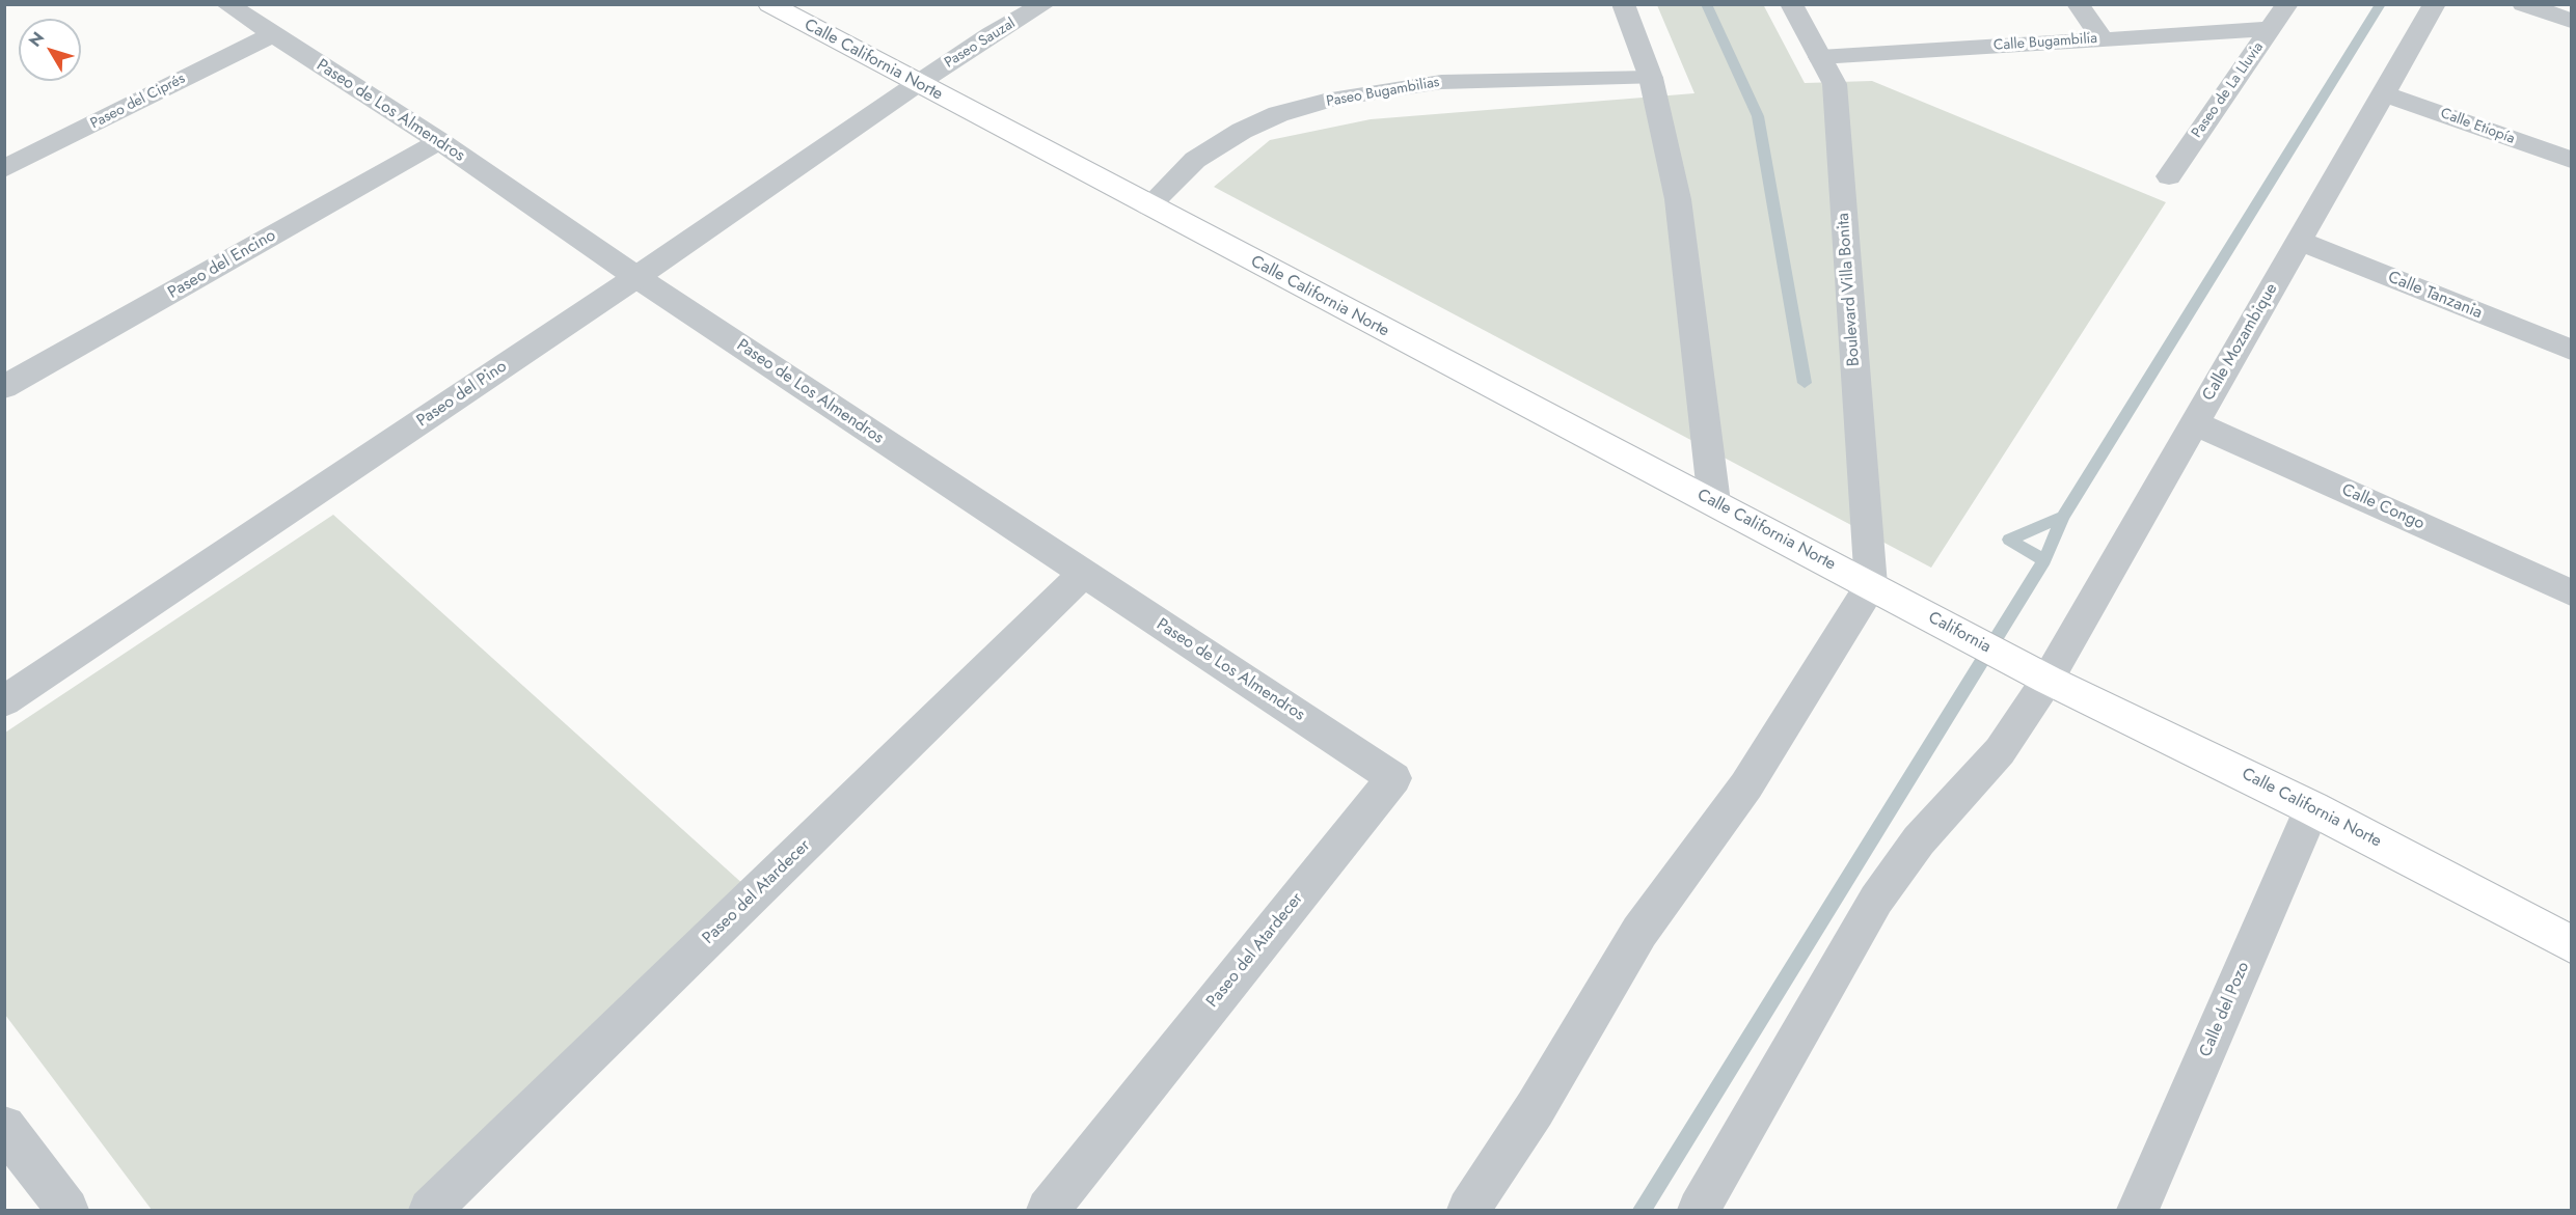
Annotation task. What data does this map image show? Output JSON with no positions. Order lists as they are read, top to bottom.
{
  "streets": {
    "main road": ["Calle California Norte", "California"],
    "street": [
      "Calle Bugambilia",
      "Paseo Sauzal",
      "Paseo de La Lluvia",
      "Paseo Bugambilias",
      "Paseo del Ciprés",
      "Paseo de Los Almendros",
      "Calle Etiopía",
      "Paseo del Encino",
      "Boulevard Villa Bonita",
      "Calle Tanzania",
      "Calle Mozambique",
      "Paseo del Pino",
      "Calle Congo",
      "Paseo del Atardecer",
      "Calle del Pozo"
    ]
  },
  "crossings": [
    ["Calle Bugambilia", "Paseo de La Lluvia"],
    ["Calle Bugambilia", "Boulevard Villa Bonita"],
    ["Paseo Sauzal", "Calle California Norte"],
    ["Paseo Sauzal", "Paseo del Pino"],
    ["Calle California Norte", "Paseo Bugambilias"],
    ["Calle California Norte", "Boulevard Villa Bonita"],
    ["Calle California Norte", "Calle Mozambique"],
    ["Calle California Norte", "Paseo del Pino"],
    ["Calle California Norte", "California"],
    ["Calle California Norte", "Calle del Pozo"],
    ["Paseo del Ciprés", "Paseo de Los Almendros"],
    ["Paseo de Los Almendros", "Paseo del Encino"],
    ["Paseo de Los Almendros", "Paseo del Pino"],
    ["Paseo de Los Almendros", "Paseo del Atardecer"],
    ["Calle Etiopía", "Calle Mozambique"],
    ["Boulevard Villa Bonita", "California"],
    ["Calle Tanzania", "Calle Mozambique"],
    ["Calle Mozambique", "Calle Congo"],
    ["Calle Mozambique", "California"]
  ],
  "north": "top left"
}
